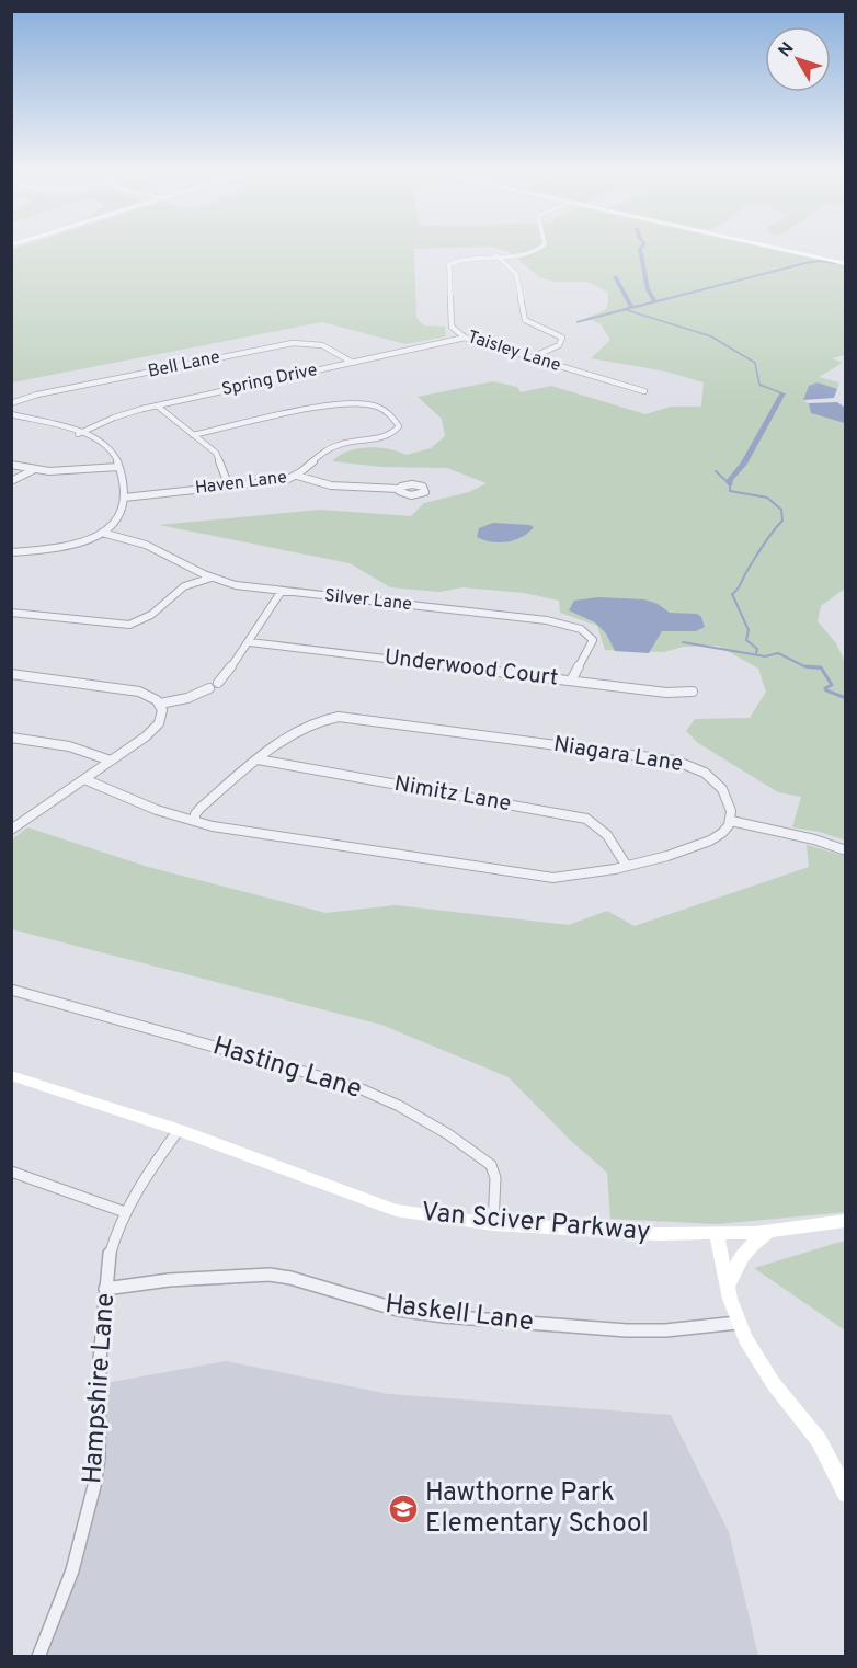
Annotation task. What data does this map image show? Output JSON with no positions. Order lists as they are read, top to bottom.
{
  "streets": {
    "street": [
      "Taisley Lane",
      "Bell Lane",
      "Spring Drive",
      "Haven Lane",
      "Silver Lane",
      "Underwood Court",
      "Niagara Lane",
      "Nimitz Lane",
      "Hasting Lane",
      "Van Sciver Parkway",
      "Haskell Lane",
      "Hampshire Lane"
    ]
  },
  "crossings": [
    ["Taisley Lane", "Spring Drive"],
    ["Bell Lane", "Spring Drive"],
    ["Silver Lane", "Underwood Court"],
    ["Niagara Lane", "Nimitz Lane"],
    ["Hasting Lane", "Van Sciver Parkway"],
    ["Van Sciver Parkway", "Hampshire Lane"],
    ["Haskell Lane", "Hampshire Lane"]
  ],
  "places": {
    "school or university": ["Hawthorne Park Elementary School"]
  },
  "north": "top left"
}
